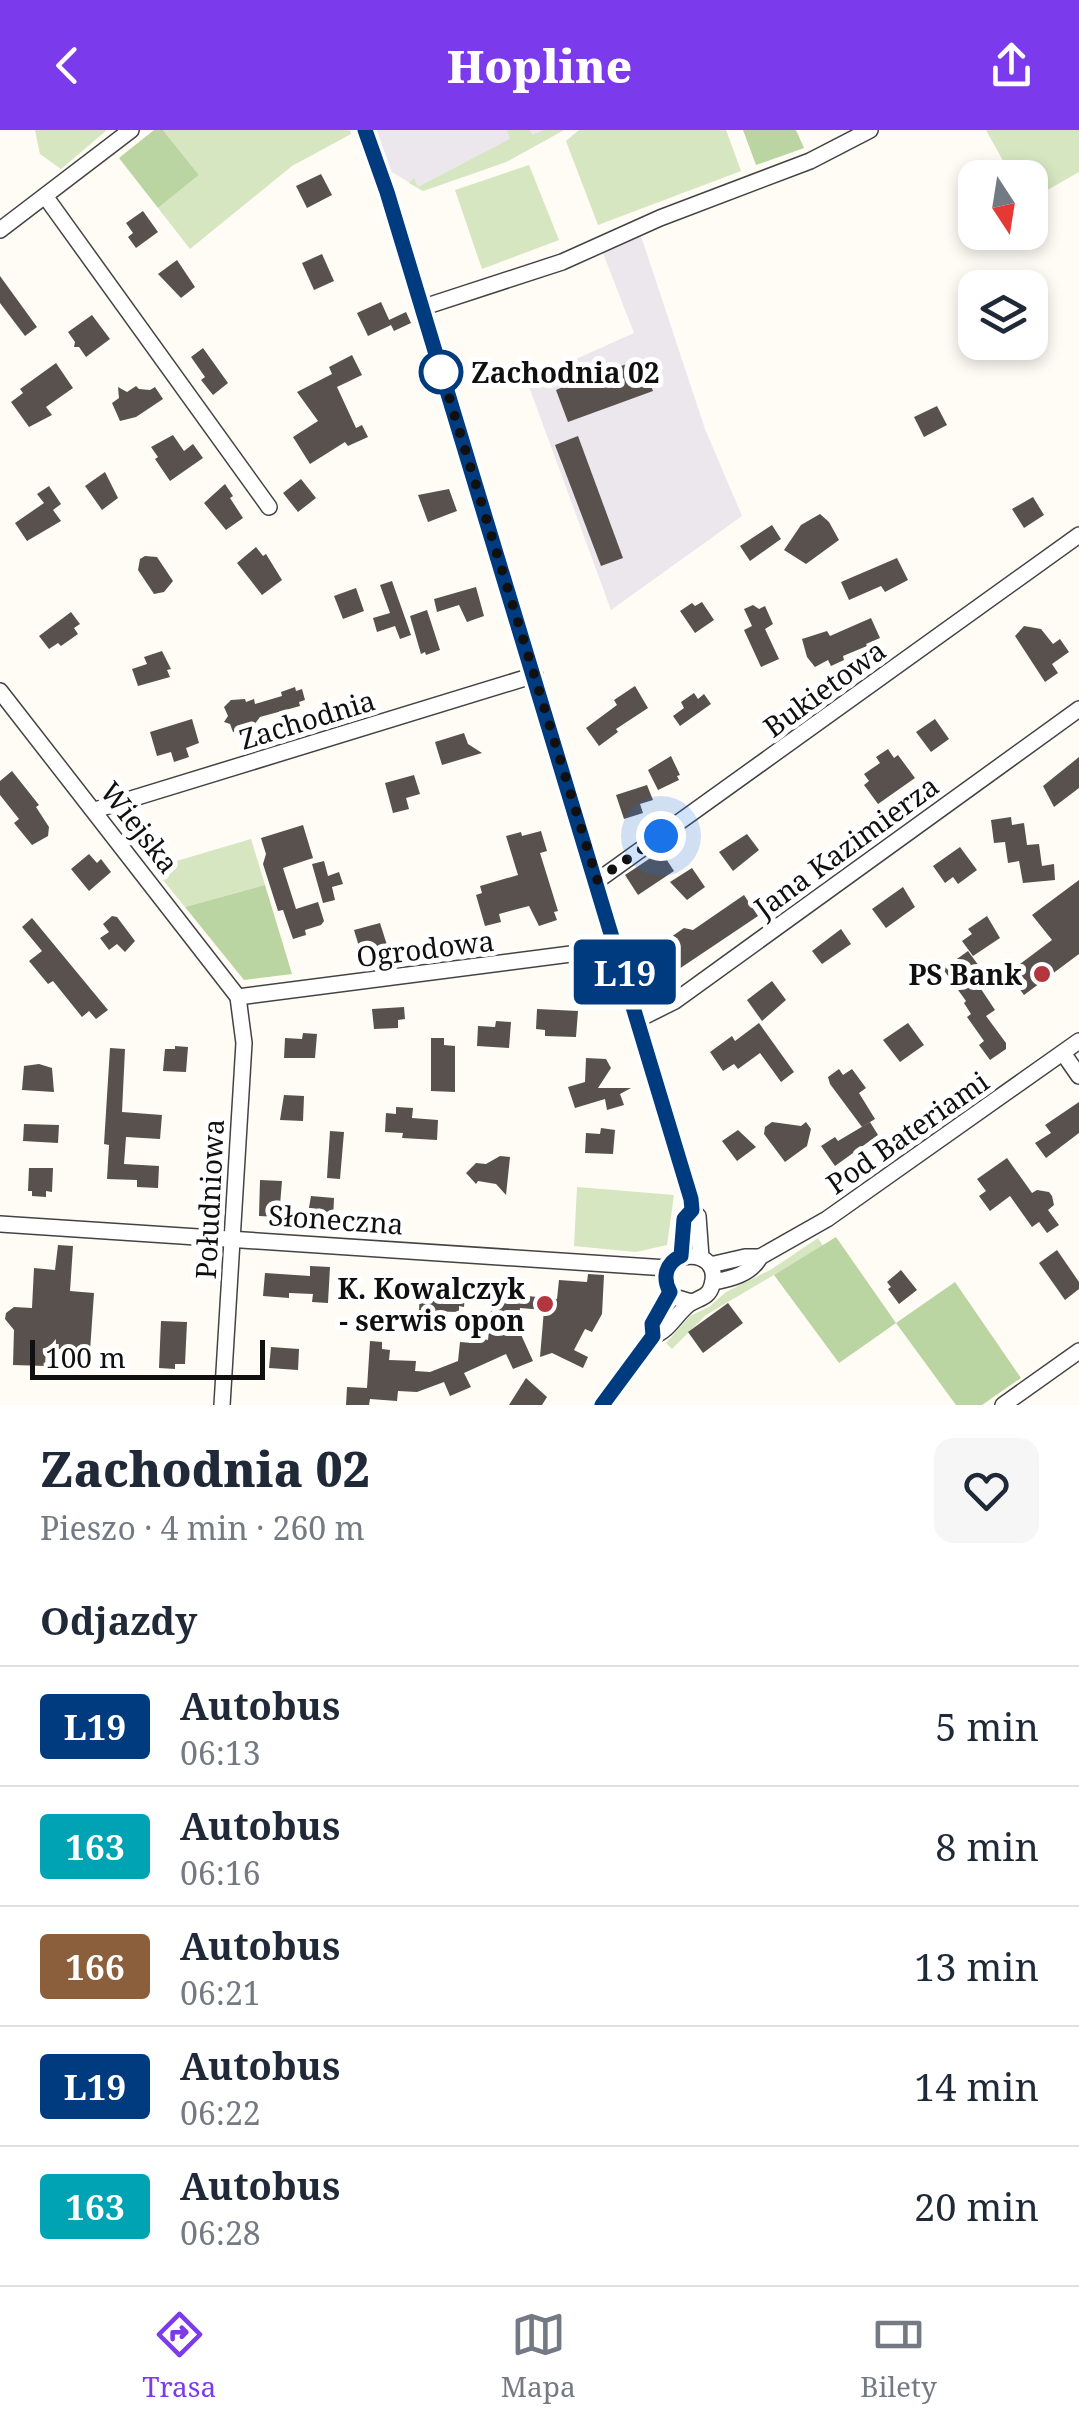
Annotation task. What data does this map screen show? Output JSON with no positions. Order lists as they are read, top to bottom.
{
  "streets": {
    "street": [
      "Bukietowa",
      "Zachodnia",
      "Wiejska",
      "Jana Kazimierza",
      "Ogrodowa",
      "Pod Bateriami",
      "Południowa",
      "Słoneczna"
    ]
  },
  "crossings": [
    ["Zachodnia", "Wiejska"],
    ["Wiejska", "Ogrodowa"],
    ["Wiejska", "Południowa"],
    ["Ogrodowa", "Południowa"],
    ["Pod Bateriami", "Słoneczna"],
    ["Południowa", "Słoneczna"]
  ],
  "places": ["Zachodnia 02", "PS Bank", "K. Kowalczyk - serwis opon"],
  "lines": ["bus line L19"],
  "scale_bar": "100 m",
  "north": "bottom",
  "page": {
    "header": "Hopline",
    "on_map": "L19",
    "scale": "100 m",
    "heading": [
      ["Zachodnia 02", "Pieszo · 4 min · 260 m"],
      "Odjazdy"
    ],
    "list": [
      {
        "mark": "L19",
        "name": "Autobus",
        "note": "06:13",
        "value": "5 min"
      },
      {
        "mark": "163",
        "name": "Autobus",
        "note": "06:16",
        "value": "8 min"
      },
      {
        "mark": "166",
        "name": "Autobus",
        "note": "06:21",
        "value": "13 min"
      },
      {
        "mark": "L19",
        "name": "Autobus",
        "note": "06:22",
        "value": "14 min"
      },
      {
        "mark": "163",
        "name": "Autobus",
        "note": "06:28",
        "value": "20 min"
      }
    ],
    "tabs": ["Trasa", "Mapa", "Bilety"]
  }
}
